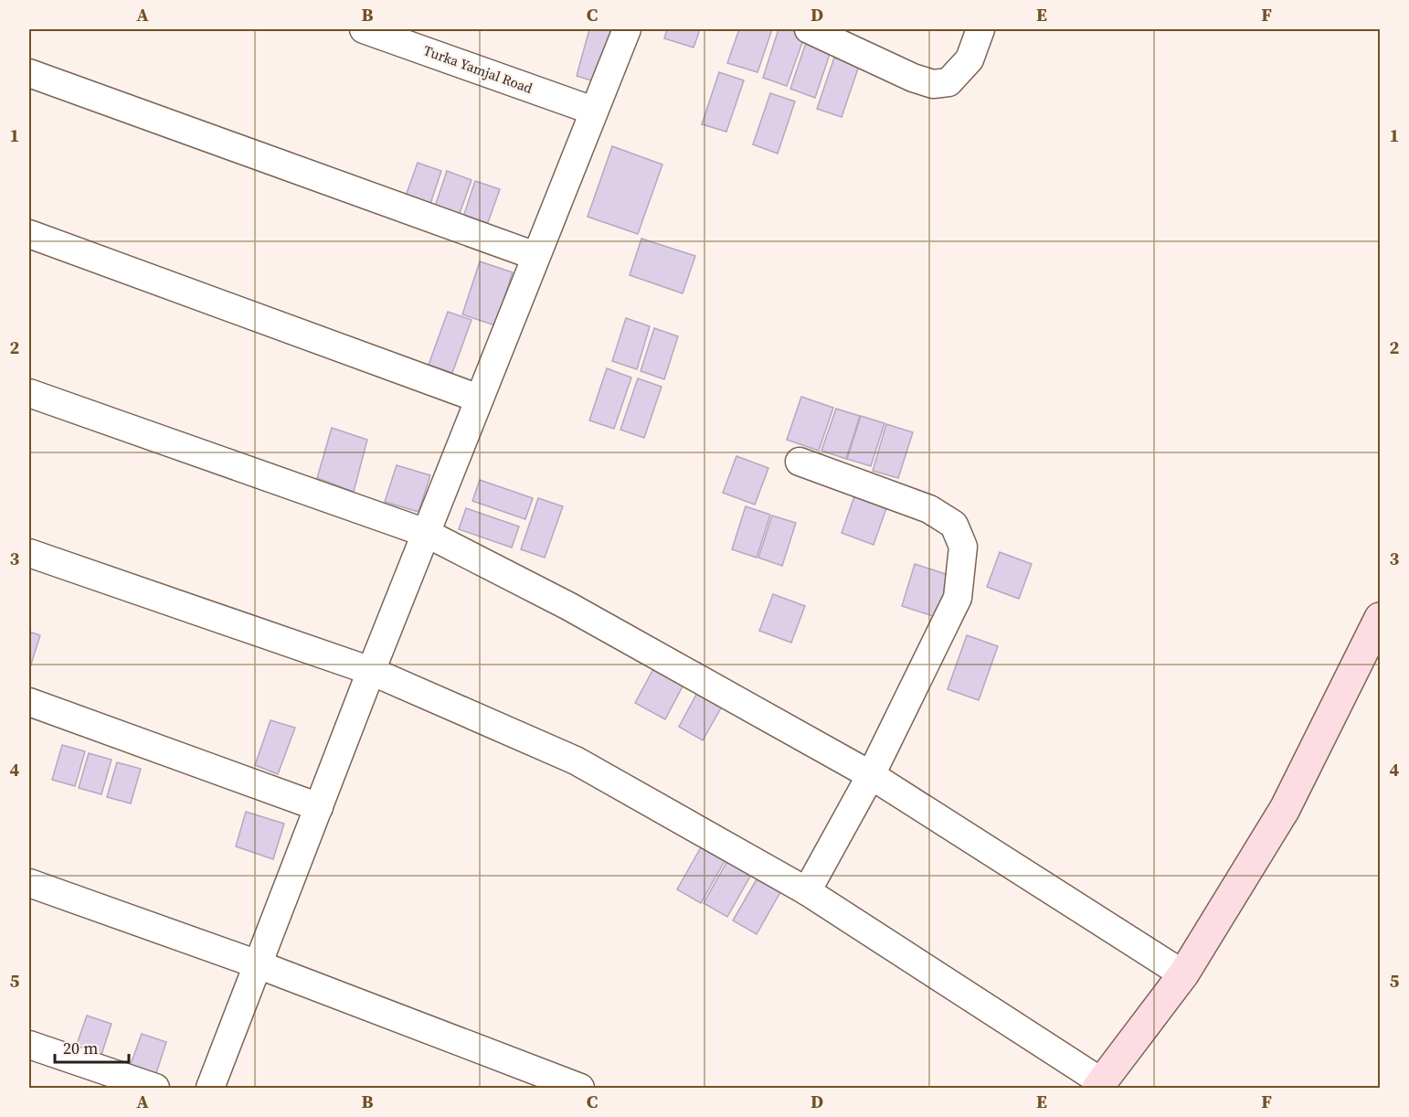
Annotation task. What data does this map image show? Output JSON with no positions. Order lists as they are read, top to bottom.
{
  "streets": {
    "street": ["Turka Yamjal Road"]
  },
  "scale_bar": "20 m",
  "grid": {
    "columns": [
      "A",
      "B",
      "C",
      "D",
      "E",
      "F"
    ],
    "rows": [
      "1",
      "2",
      "3",
      "4",
      "5"
    ]
  }
}
